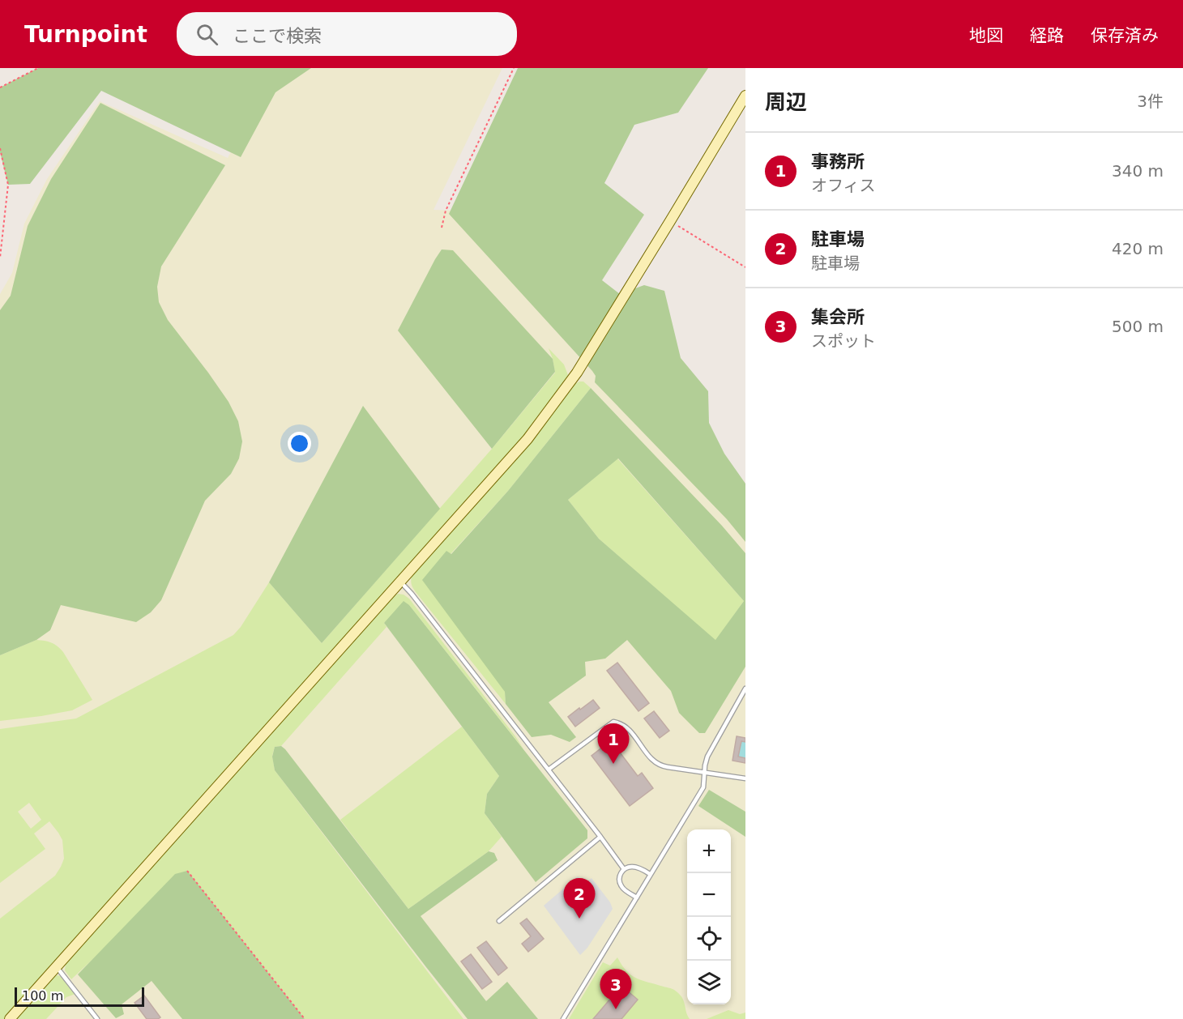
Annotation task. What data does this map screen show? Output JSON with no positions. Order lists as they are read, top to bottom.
{
  "scale_bar": "100 m",
  "page": {
    "header": "Turnpoint",
    "search": "ここで検索",
    "nav": ["地図", "経路", "保存済み"],
    "heading": ["周辺", "3件"],
    "list": [
      {
        "mark": "1",
        "name": "事務所",
        "note": "オフィス",
        "value": "340 m"
      },
      {
        "mark": "2",
        "name": "駐車場",
        "note": "駐車場",
        "value": "420 m"
      },
      {
        "mark": "3",
        "name": "集会所",
        "note": "スポット",
        "value": "500 m"
      }
    ],
    "pins": ["1", "2", "3"],
    "map_buttons": ["+", "−"],
    "scale": "100 m"
  }
}
